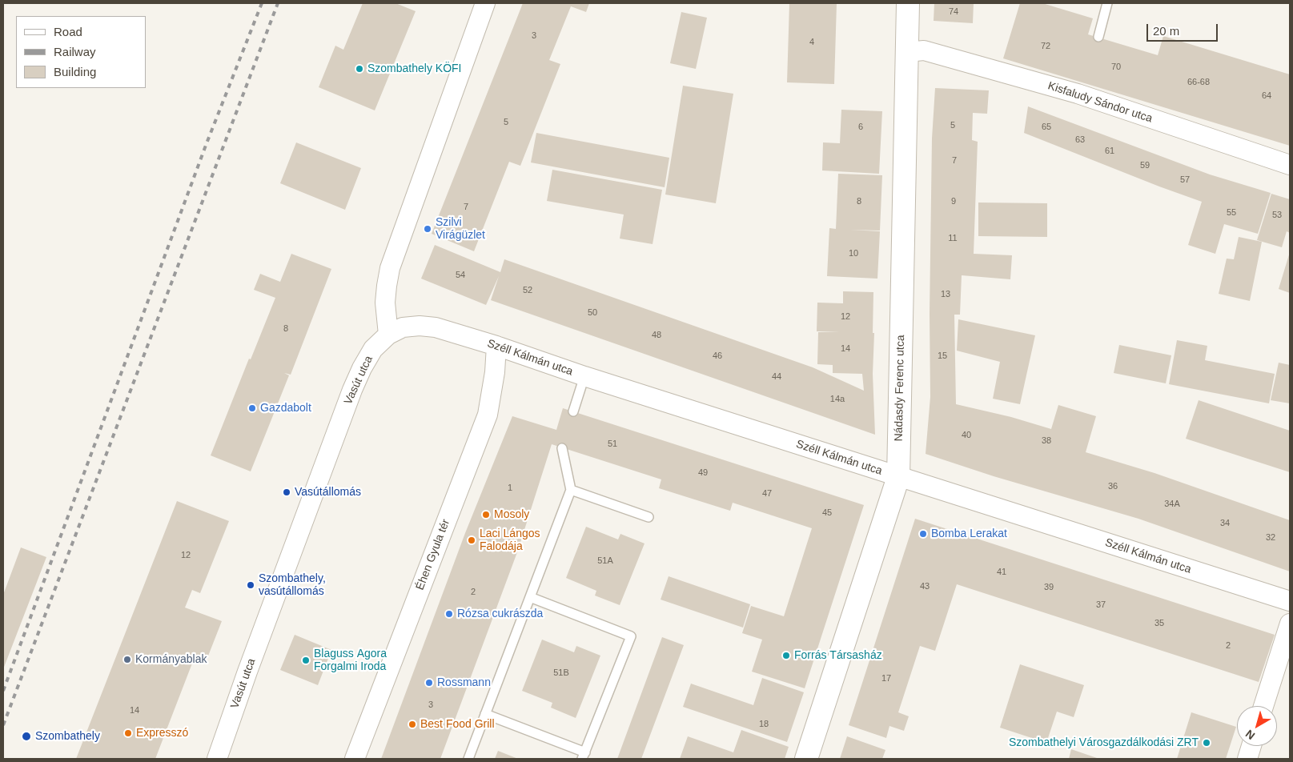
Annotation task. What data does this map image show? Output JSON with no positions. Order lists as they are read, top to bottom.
{
  "streets": {
    "street": [
      "Kisfaludy Sándor utca",
      "Széll Kálmán utca",
      "Vasút utca",
      "Nádasdy Ferenc utca",
      "Éhen Gyula tér"
    ]
  },
  "crossings": [
    ["Kisfaludy Sándor utca", "Nádasdy Ferenc utca"],
    ["Széll Kálmán utca", "Vasút utca"],
    ["Széll Kálmán utca", "Nádasdy Ferenc utca"],
    ["Széll Kálmán utca", "Éhen Gyula tér"]
  ],
  "places": [
    "Szombathely KÖFI",
    "Szilvi Virágüzlet",
    "Gazdabolt",
    "Vasútállomás",
    "Mosoly",
    "Bomba Lerakat",
    "Laci Lángos Falodája",
    "Szombathely, vasútállomás",
    "Rózsa cukrászda",
    "Forrás Társasház",
    "Kormányablak",
    "Blaguss Agora Forgalmi Iroda",
    "Rossmann",
    "Best Food Grill",
    "Expresszó",
    "Szombathely",
    "Szombathelyi Városgazdálkodási ZRT"
  ],
  "house_numbers": [
    "74",
    "3",
    "4",
    "72",
    "70",
    "66-68",
    "64",
    "5",
    "5",
    "6",
    "65",
    "63",
    "61",
    "7",
    "59",
    "57",
    "8",
    "9",
    "7",
    "55",
    "53",
    "11",
    "10",
    "54",
    "52",
    "13",
    "50",
    "12",
    "8",
    "48",
    "14",
    "46",
    "15",
    "44",
    "14a",
    "40",
    "38",
    "51",
    "49",
    "36",
    "1",
    "47",
    "34A",
    "45",
    "34",
    "32",
    "12",
    "51A",
    "41",
    "43",
    "39",
    "2",
    "37",
    "35",
    "2",
    "51B",
    "17",
    "3",
    "14",
    "18"
  ],
  "legend": ["Road", "Railway", "Building"],
  "scale_bar": "20 m",
  "north": "bottom left"
}
